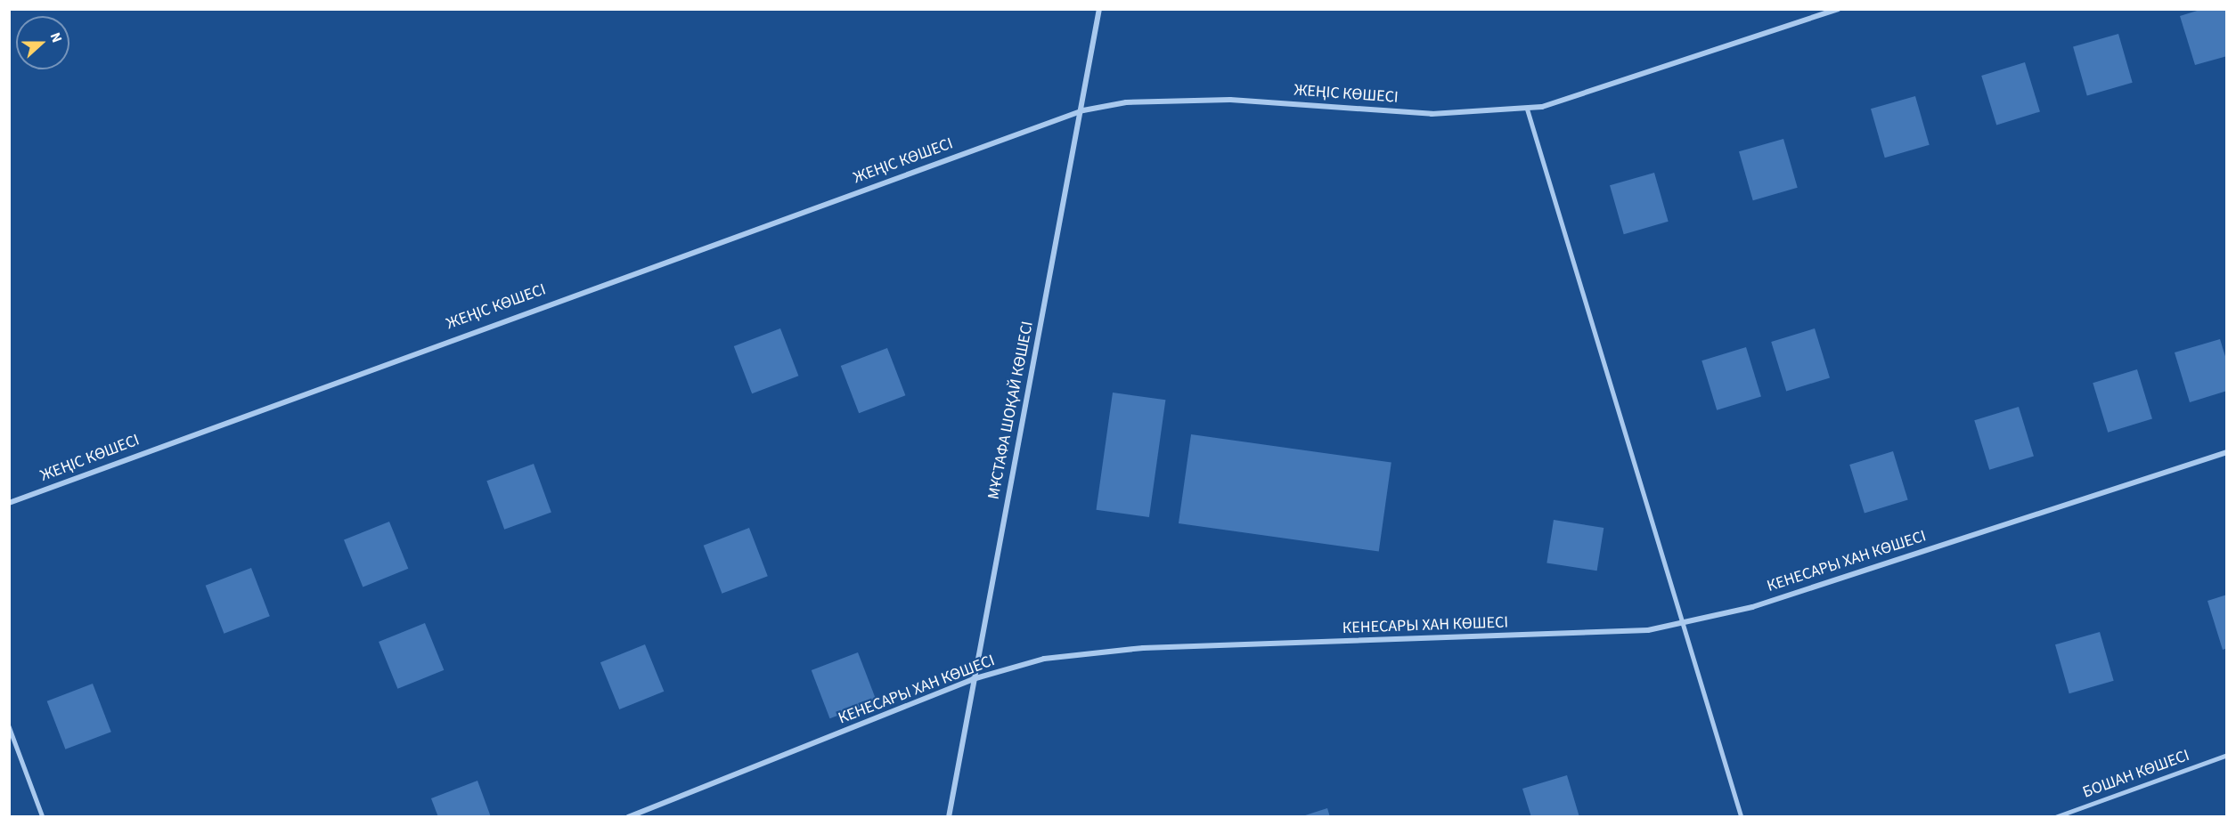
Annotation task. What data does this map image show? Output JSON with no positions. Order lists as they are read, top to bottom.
{
  "streets": {
    "street": ["ЖЕҢІС КӨШЕСІ", "МҰСТАФА ШОҚАЙ КӨШЕСІ", "КЕНЕСАРЫ ХАН КӨШЕСІ"],
    "lane": ["БОШАН КӨШЕСІ"]
  },
  "crossings": [
    ["ЖЕҢІС КӨШЕСІ", "МҰСТАФА ШОҚАЙ КӨШЕСІ"],
    ["МҰСТАФА ШОҚАЙ КӨШЕСІ", "КЕНЕСАРЫ ХАН КӨШЕСІ"]
  ],
  "north": "right"
}
